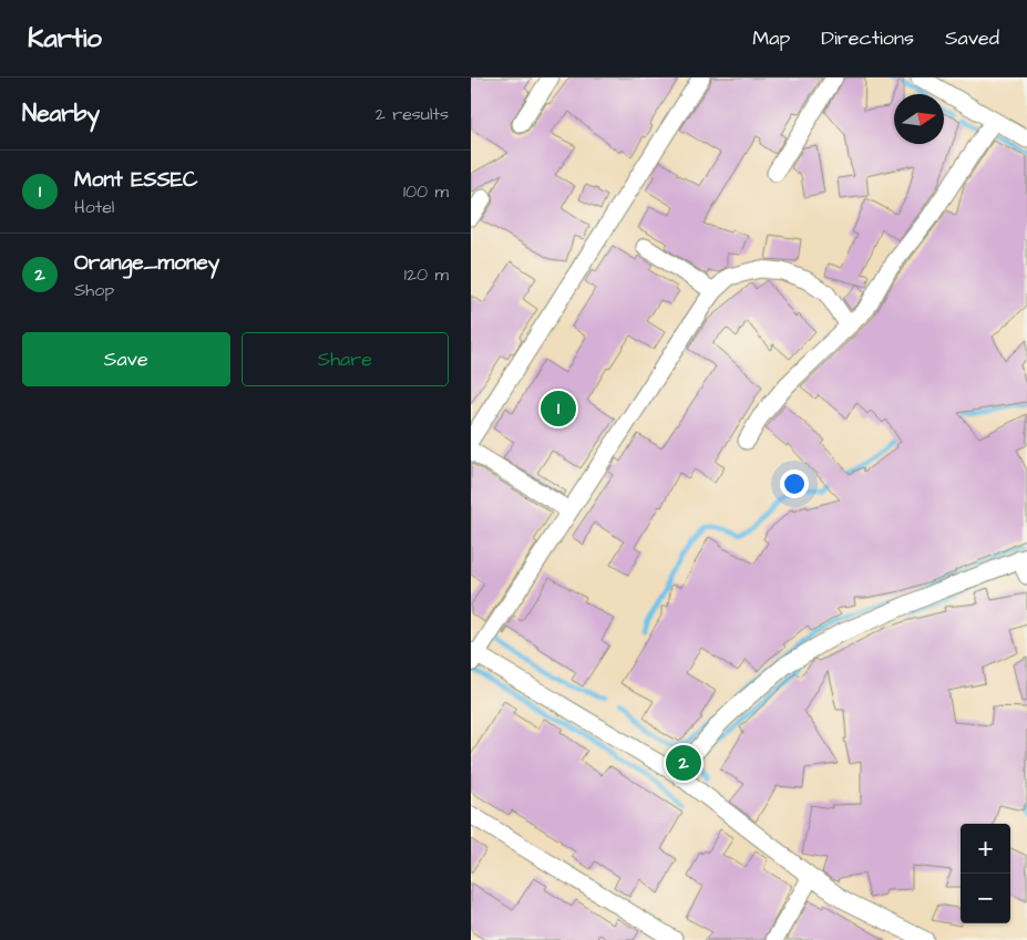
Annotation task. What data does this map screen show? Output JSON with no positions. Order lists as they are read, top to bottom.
{
  "north": "right",
  "page": {
    "header": "Kartio",
    "nav": ["Map", "Directions", "Saved"],
    "heading": ["Nearby", "2 results"],
    "list": [
      {
        "mark": "1",
        "name": "Mont ESSEC",
        "note": "Hotel",
        "value": "100 m"
      },
      {
        "mark": "2",
        "name": "Orange_money",
        "note": "Shop",
        "value": "120 m"
      }
    ],
    "buttons": ["Save", "Share"],
    "pins": ["1", "2"],
    "map_buttons": ["+", "−"]
  }
}
